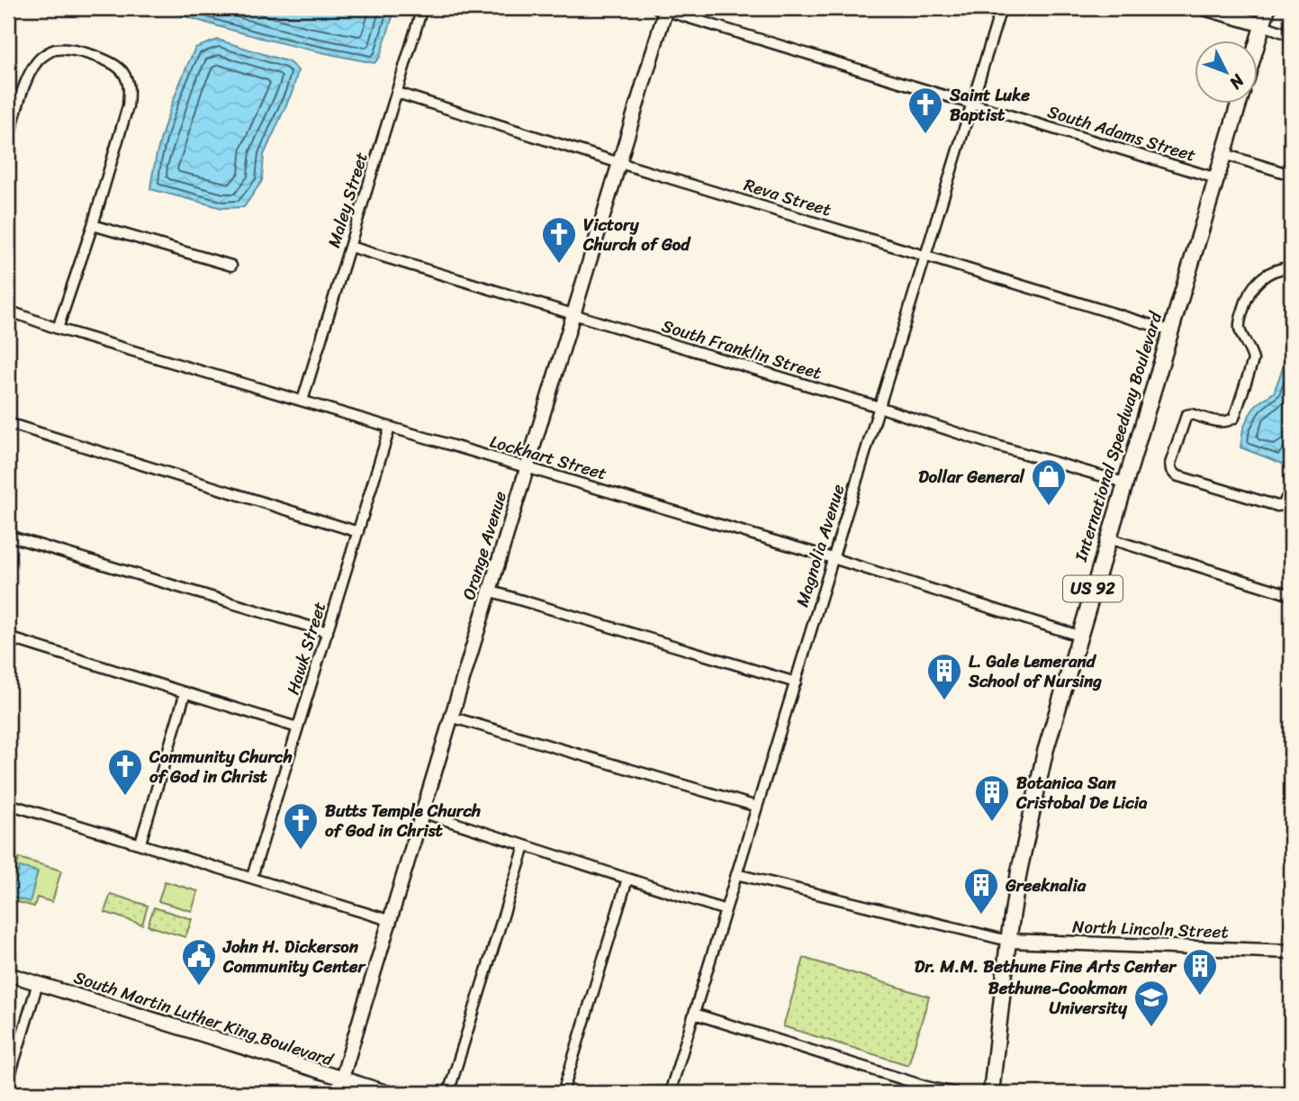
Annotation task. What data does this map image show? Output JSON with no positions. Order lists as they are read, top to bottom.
{
  "streets": {
    "main road": ["International Speedway Boulevard", "US 92"],
    "street": [
      "South Adams Street",
      "Reva Street",
      "Maley Street",
      "South Franklin Street",
      "Lockhart Street",
      "Orange Avenue",
      "Magnolia Avenue",
      "Hawk Street",
      "North Lincoln Street",
      "South Martin Luther King Boulevard"
    ]
  },
  "crossings": [
    ["South Adams Street", "International Speedway Boulevard"],
    ["South Adams Street", "Orange Avenue"],
    ["South Adams Street", "Magnolia Avenue"],
    ["Reva Street", "Maley Street"],
    ["Reva Street", "International Speedway Boulevard"],
    ["Reva Street", "Orange Avenue"],
    ["Reva Street", "Magnolia Avenue"],
    ["Maley Street", "South Franklin Street"],
    ["Maley Street", "Lockhart Street"],
    ["South Franklin Street", "International Speedway Boulevard"],
    ["South Franklin Street", "Orange Avenue"],
    ["South Franklin Street", "Magnolia Avenue"],
    ["International Speedway Boulevard", "Lockhart Street"],
    ["International Speedway Boulevard", "North Lincoln Street"],
    ["Lockhart Street", "Orange Avenue"],
    ["Lockhart Street", "Magnolia Avenue"],
    ["Lockhart Street", "Hawk Street"],
    ["Orange Avenue", "South Martin Luther King Boulevard"]
  ],
  "places": {
    "church": [
      "Saint Luke Baptist",
      "Victory Church of God",
      "Community Church of God in Christ",
      "Butts Temple Church of God in Christ"
    ],
    "shop": ["Dollar General"],
    "building": [
      "L. Gale Lemerand School of Nursing",
      "Botanica San Cristobal De Licia",
      "Greeknalia",
      "Dr. M.M. Bethune Fine Arts Center"
    ],
    "public building": ["John H. Dickerson Community Center"],
    "school or university": ["Bethune-Cookman University"]
  },
  "north": "bottom right"
}
